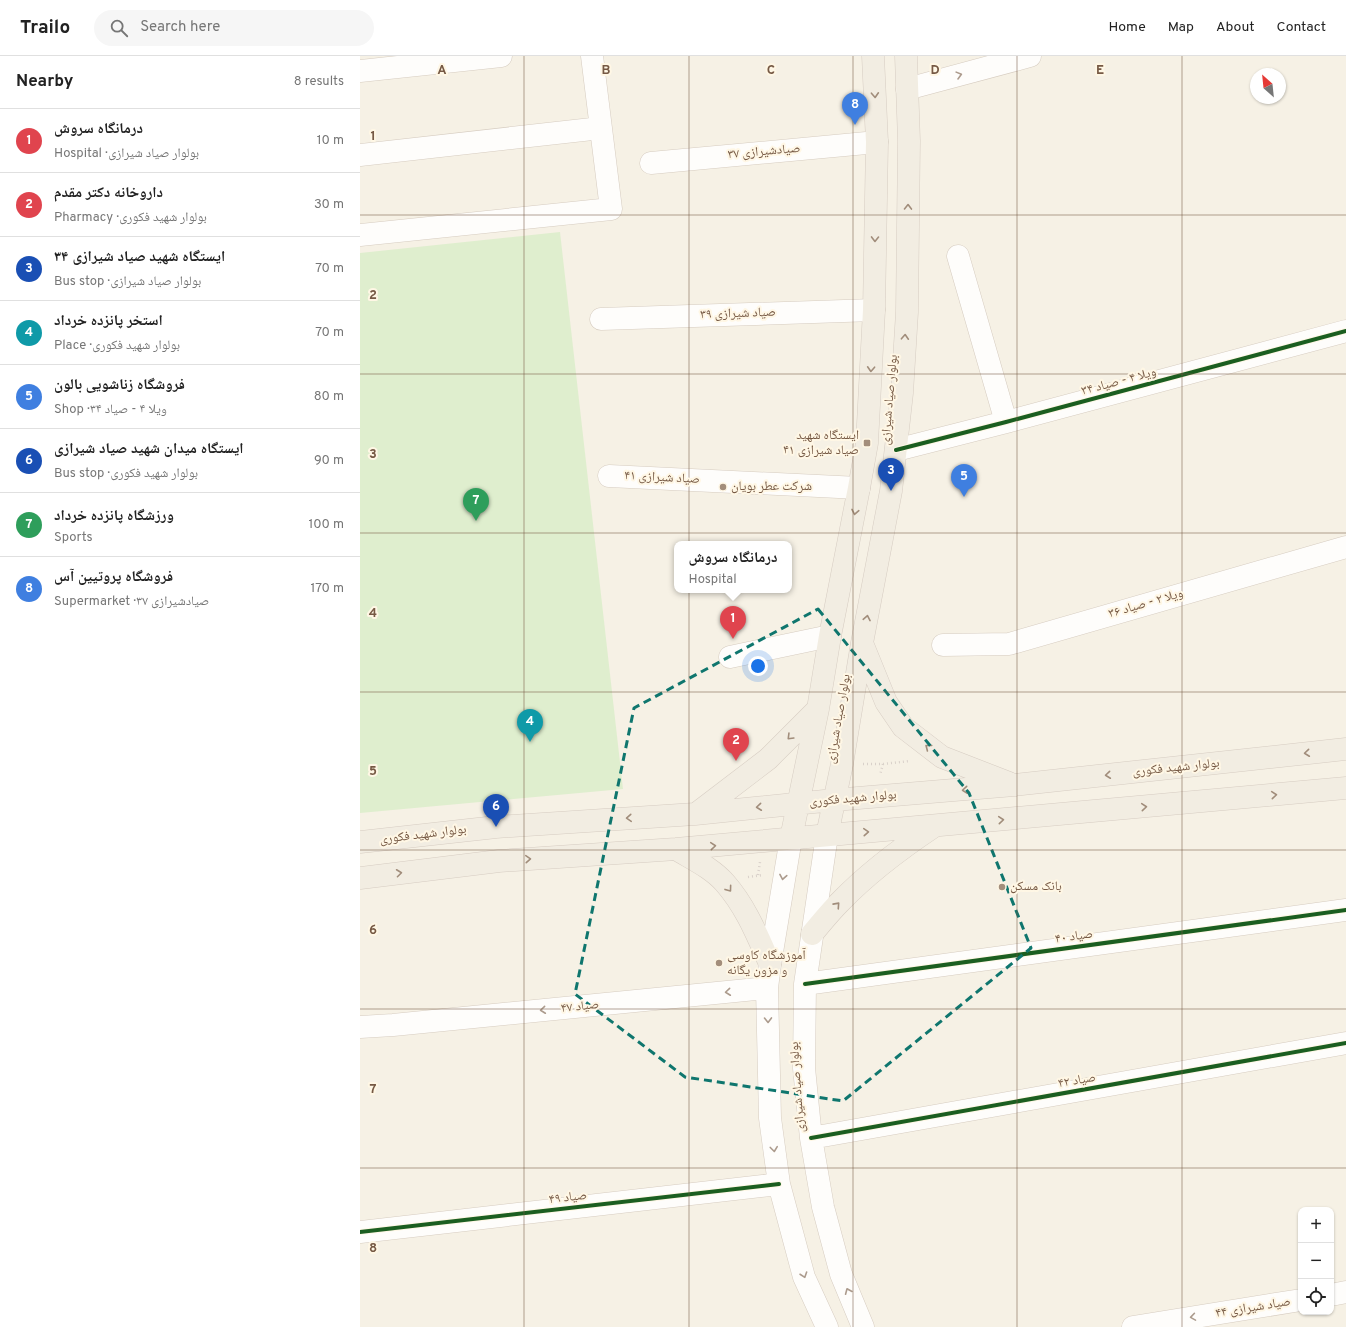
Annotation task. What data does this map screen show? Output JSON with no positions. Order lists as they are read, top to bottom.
{
  "streets": {
    "main road": ["بولوار صیاد شیرازی", "بولوار شهید فکوری"],
    "street": [
      "صیادشیرازی ۳۷",
      "صیاد شیرازی ۳۹",
      "ویلا ۴ - صیاد ۳۴",
      "صیاد شیرازی ۴۱",
      "ویلا ۲ - صیاد ۳۶",
      "صیاد ۴۰",
      "صیاد ۴۷",
      "صیاد ۴۲",
      "صیاد ۴۹",
      "صیاد شیرازی ۴۴"
    ]
  },
  "crossings": [
    ["صیادشیرازی ۳۷", "بولوار صیاد شیرازی"],
    ["صیاد شیرازی ۳۹", "بولوار صیاد شیرازی"],
    ["ویلا ۴ - صیاد ۳۴", "بولوار صیاد شیرازی"],
    ["بولوار صیاد شیرازی", "صیاد شیرازی ۴۱"],
    ["بولوار صیاد شیرازی", "بولوار شهید فکوری"],
    ["بولوار صیاد شیرازی", "صیاد ۴۰"],
    ["بولوار صیاد شیرازی", "صیاد ۴۷"],
    ["بولوار صیاد شیرازی", "صیاد ۴۲"],
    ["بولوار صیاد شیرازی", "صیاد ۴۹"]
  ],
  "one_way": ["صیاد ۴۷", "صیاد شیرازی ۴۴"],
  "places": {
    "transit": ["ایستگاه شهید صیاد شیرازی ۴۱"],
    "other": ["شرکت عطر بویان", "بانک مسکن", "آموزشگاه کاوسی و مزون یگانه"]
  },
  "north": "top left",
  "page": {
    "header": "Trailo",
    "search": "Search here",
    "nav": [
      "Home",
      "Map",
      "About",
      "Contact"
    ],
    "heading": ["Nearby", "8 results"],
    "pins": [
      "8",
      "3",
      "5",
      "7",
      "1",
      "4",
      "2",
      "6"
    ],
    "list": [
      {
        "mark": "1",
        "name": "درمانگاه سروش",
        "note": "Hospital · بولوار صیاد شیرازی",
        "value": "10 m"
      },
      {
        "mark": "2",
        "name": "داروخانه دکتر مقدم",
        "note": "Pharmacy · بولوار شهید فکوری",
        "value": "30 m"
      },
      {
        "mark": "3",
        "name": "ایستگاه شهید صیاد شیرازی ۳۴",
        "note": "Bus stop · بولوار صیاد شیرازی",
        "value": "70 m"
      },
      {
        "mark": "4",
        "name": "استخر پانزده خرداد",
        "note": "Place · بولوار شهید فکوری",
        "value": "70 m"
      },
      {
        "mark": "5",
        "name": "فروشگاه زناشویی بالون",
        "note": "Shop · ویلا ۴ - صیاد ۳۴",
        "value": "80 m"
      },
      {
        "mark": "6",
        "name": "ایستگاه میدان شهید صیاد شیرازی",
        "note": "Bus stop · بولوار شهید فکوری",
        "value": "90 m"
      },
      {
        "mark": "7",
        "name": "ورزشگاه پانزده خرداد",
        "note": "Sports",
        "value": "100 m"
      },
      {
        "mark": "8",
        "name": "فروشگاه پروتیین آس",
        "note": "Supermarket · صیادشیرازی ۳۷",
        "value": "170 m"
      }
    ],
    "popup": ["درمانگاه سروش", "Hospital"],
    "map_buttons": ["+", "−"]
  },
  "grid": {
    "columns": [
      "A",
      "B",
      "C",
      "D",
      "E"
    ],
    "rows": [
      "1",
      "2",
      "3",
      "4",
      "5",
      "6",
      "7",
      "8"
    ]
  }
}
